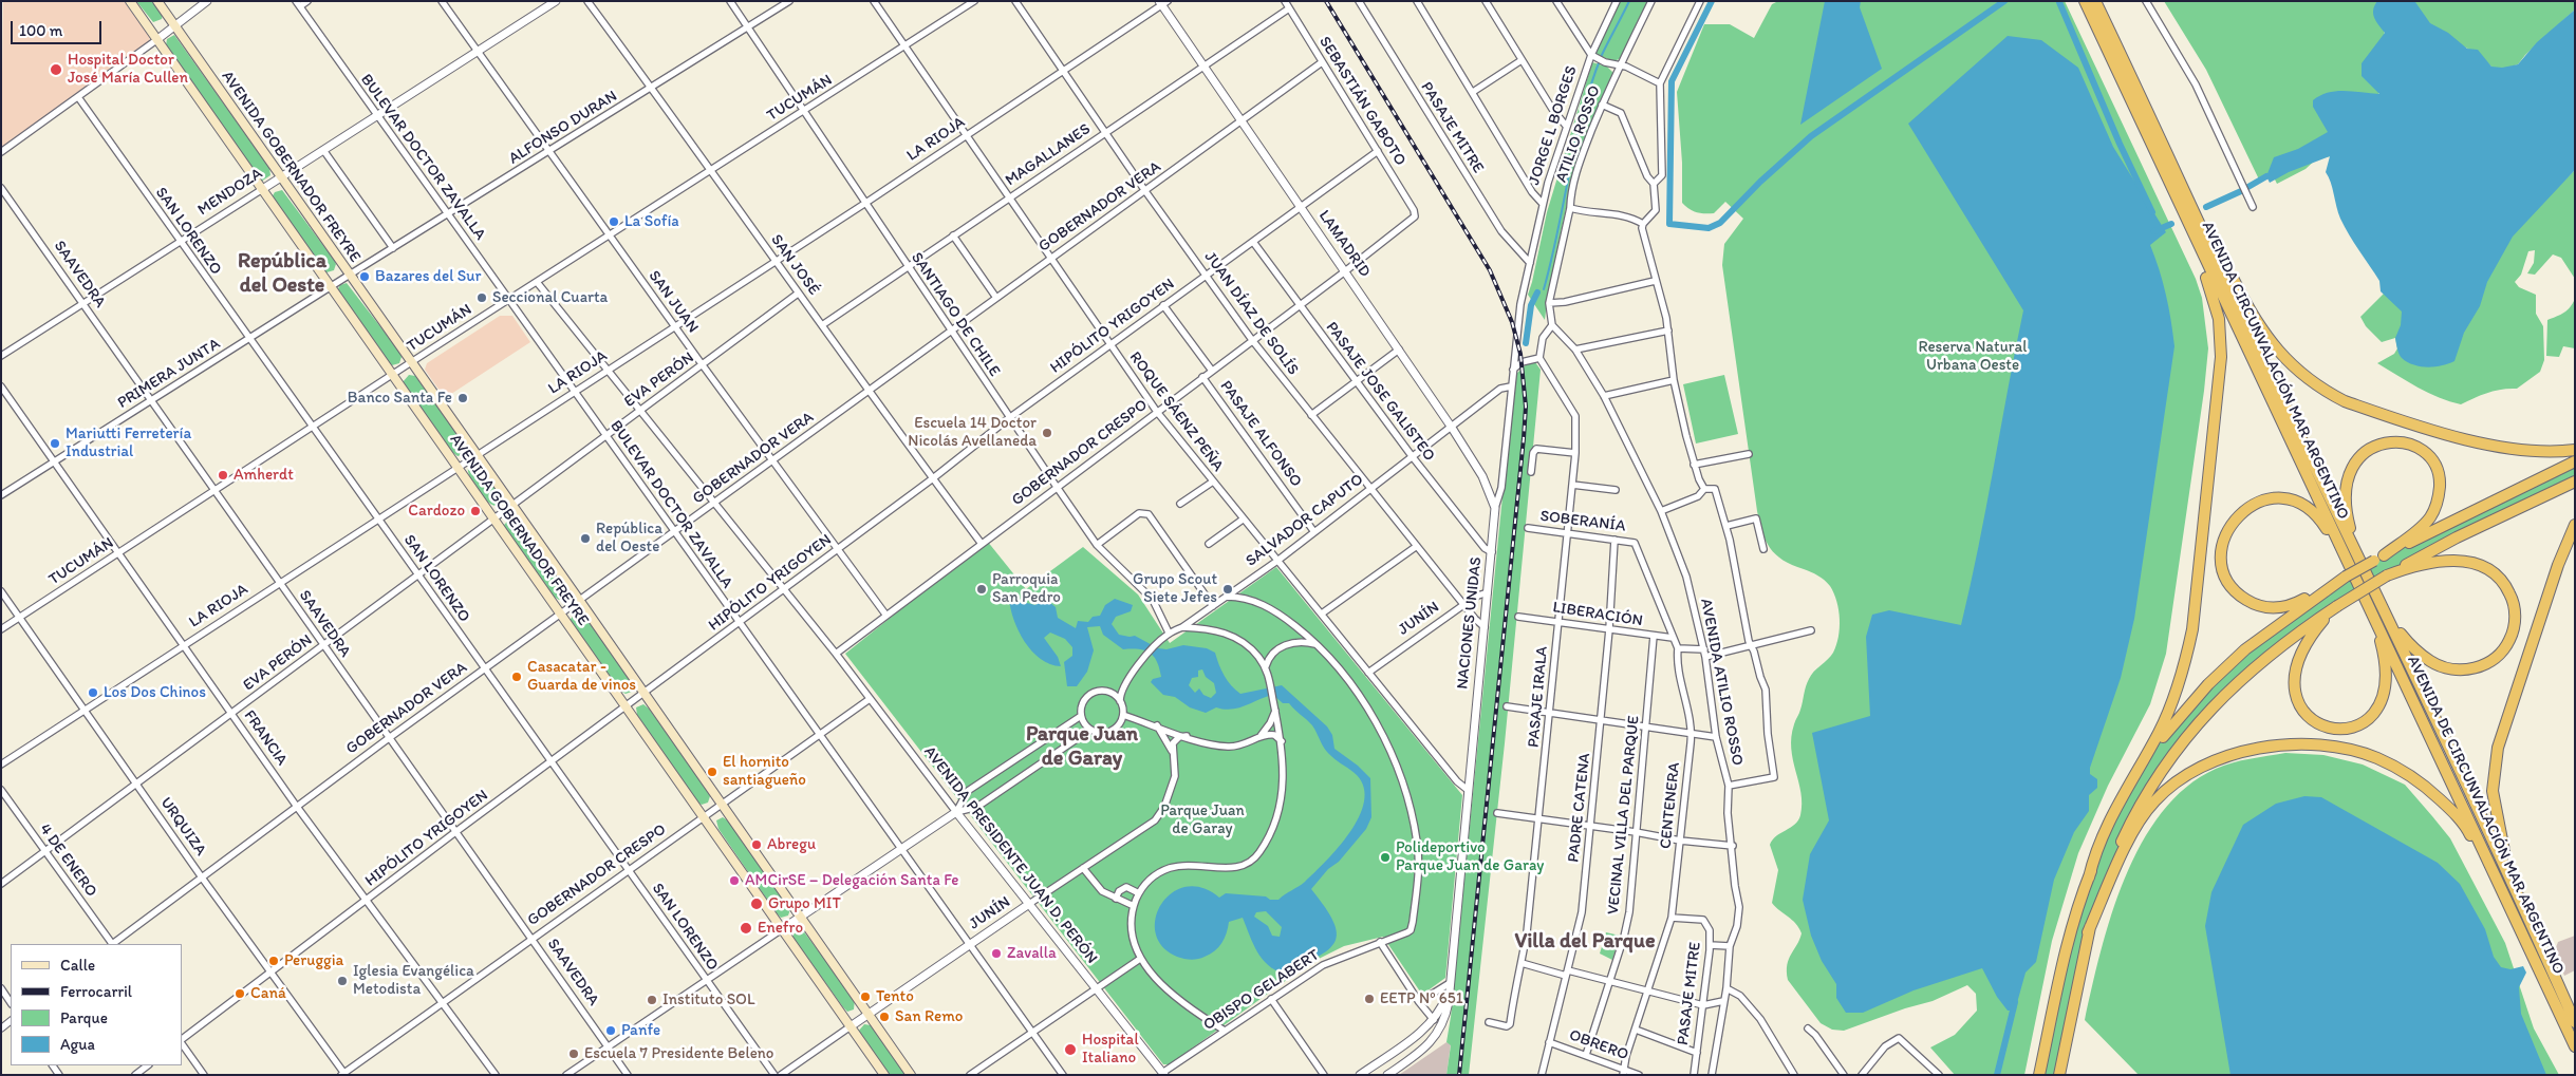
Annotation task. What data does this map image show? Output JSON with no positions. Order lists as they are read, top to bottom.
{
  "streets": {
    "highway": ["AVENIDA CIRCUNVALACIÓN MAR ARGENTINO", "AVENIDA DE CIRCUNVALACIÓN MAR ARGENTINO"],
    "main road": ["AVENIDA GOBERNADOR FREYRE"],
    "street": [
      "TUCUMÁN",
      "SEBASTIÁN GABOTO",
      "JORGE L BORGES",
      "ALFONSO DURAN",
      "PASAJE MITRE",
      "ATILIO ROSSO",
      "LA RIOJA",
      "MAGALLANES",
      "BULEVAR DOCTOR ZAVALLA",
      "MENDOZA",
      "GOBERNADOR VERA",
      "SAN LORENZO",
      "LAMADRID",
      "SAN JOSÉ",
      "SAAVEDRA",
      "SAN JUAN",
      "JUAN DÍAZ DE SOLÍS",
      "SANTIAGO DE CHILE",
      "HIPÓLITO YRIGOYEN",
      "PRIMERA JUNTA",
      "EVA PERÓN",
      "PASAJE JOSE GALISTEO",
      "ROQUE SÁENZ PEÑA",
      "PASAJE ALFONSO",
      "GOBERNADOR CRESPO",
      "SALVADOR CAPUTO",
      "SOBERANÍA",
      "LIBERACIÓN",
      "JUNÍN",
      "NACIONES UNIDAS",
      "AVENIDA ATILIO ROSSO",
      "PASAJE IRALA",
      "FRANCIA",
      "CENTENERA",
      "PADRE CATENA",
      "VECINAL VILLA DEL PARQUE",
      "URQUIZA",
      "AVENIDA PRESIDENTE JUAN D. PERÓN",
      "4 DE ENERO",
      "OBISPO GELABERT",
      "OBRERO"
    ]
  },
  "crossings": [
    ["TUCUMÁN", "BULEVAR DOCTOR ZAVALLA"],
    ["TUCUMÁN", "AVENIDA GOBERNADOR FREYRE"],
    ["TUCUMÁN", "SAN LORENZO"],
    ["TUCUMÁN", "SAN JOSÉ"],
    ["TUCUMÁN", "SAAVEDRA"],
    ["TUCUMÁN", "SAN JUAN"],
    ["TUCUMÁN", "SANTIAGO DE CHILE"],
    ["TUCUMÁN", "ROQUE SÁENZ PEÑA"],
    ["TUCUMÁN", "FRANCIA"],
    ["TUCUMÁN", "URQUIZA"],
    ["TUCUMÁN", "AVENIDA PRESIDENTE JUAN D. PERÓN"],
    ["SEBASTIÁN GABOTO", "MAGALLANES"],
    ["SEBASTIÁN GABOTO", "GOBERNADOR VERA"],
    ["SEBASTIÁN GABOTO", "HIPÓLITO YRIGOYEN"],
    ["SEBASTIÁN GABOTO", "GOBERNADOR CRESPO"],
    ["JORGE L BORGES", "PASAJE MITRE"],
    ["JORGE L BORGES", "NACIONES UNIDAS"],
    ["ALFONSO DURAN", "BULEVAR DOCTOR ZAVALLA"],
    ["ALFONSO DURAN", "AVENIDA GOBERNADOR FREYRE"],
    ["ALFONSO DURAN", "SAN JOSÉ"],
    ["ALFONSO DURAN", "SAN JUAN"],
    ["ALFONSO DURAN", "SANTIAGO DE CHILE"],
    ["ALFONSO DURAN", "PRIMERA JUNTA"],
    ["PASAJE MITRE", "NACIONES UNIDAS"],
    ["PASAJE MITRE", "CENTENERA"],
    ["LA RIOJA", "BULEVAR DOCTOR ZAVALLA"],
    ["LA RIOJA", "AVENIDA GOBERNADOR FREYRE"],
    ["LA RIOJA", "SAN LORENZO"],
    ["LA RIOJA", "LAMADRID"],
    ["LA RIOJA", "SAN JOSÉ"],
    ["LA RIOJA", "SAAVEDRA"],
    ["LA RIOJA", "SAN JUAN"],
    ["LA RIOJA", "JUAN DÍAZ DE SOLÍS"],
    ["LA RIOJA", "SANTIAGO DE CHILE"],
    ["LA RIOJA", "ROQUE SÁENZ PEÑA"],
    ["LA RIOJA", "FRANCIA"],
    ["LA RIOJA", "URQUIZA"],
    ["LA RIOJA", "AVENIDA PRESIDENTE JUAN D. PERÓN"],
    ["MAGALLANES", "LAMADRID"],
    ["MAGALLANES", "SAN JOSÉ"],
    ["MAGALLANES", "JUAN DÍAZ DE SOLÍS"],
    ["MAGALLANES", "SANTIAGO DE CHILE"],
    ["MAGALLANES", "ROQUE SÁENZ PEÑA"],
    ["BULEVAR DOCTOR ZAVALLA", "MENDOZA"],
    ["BULEVAR DOCTOR ZAVALLA", "GOBERNADOR VERA"],
    ["BULEVAR DOCTOR ZAVALLA", "HIPÓLITO YRIGOYEN"],
    ["BULEVAR DOCTOR ZAVALLA", "EVA PERÓN"],
    ["BULEVAR DOCTOR ZAVALLA", "GOBERNADOR CRESPO"],
    ["BULEVAR DOCTOR ZAVALLA", "JUNÍN"],
    ["AVENIDA GOBERNADOR FREYRE", "MENDOZA"],
    ["AVENIDA GOBERNADOR FREYRE", "GOBERNADOR VERA"],
    ["AVENIDA GOBERNADOR FREYRE", "HIPÓLITO YRIGOYEN"],
    ["AVENIDA GOBERNADOR FREYRE", "PRIMERA JUNTA"],
    ["AVENIDA GOBERNADOR FREYRE", "EVA PERÓN"],
    ["AVENIDA GOBERNADOR FREYRE", "GOBERNADOR CRESPO"],
    ["AVENIDA GOBERNADOR FREYRE", "JUNÍN"],
    ["MENDOZA", "SAN LORENZO"],
    ["MENDOZA", "SAAVEDRA"],
    ["MENDOZA", "SAN JUAN"],
    ["GOBERNADOR VERA", "SAN LORENZO"],
    ["GOBERNADOR VERA", "LAMADRID"],
    ["GOBERNADOR VERA", "SAN JOSÉ"],
    ["GOBERNADOR VERA", "SAAVEDRA"],
    ["GOBERNADOR VERA", "SAN JUAN"],
    ["GOBERNADOR VERA", "JUAN DÍAZ DE SOLÍS"],
    ["GOBERNADOR VERA", "SANTIAGO DE CHILE"],
    ["GOBERNADOR VERA", "ROQUE SÁENZ PEÑA"],
    ["GOBERNADOR VERA", "FRANCIA"],
    ["GOBERNADOR VERA", "URQUIZA"],
    ["GOBERNADOR VERA", "AVENIDA PRESIDENTE JUAN D. PERÓN"],
    ["SAN LORENZO", "HIPÓLITO YRIGOYEN"],
    ["SAN LORENZO", "PRIMERA JUNTA"],
    ["SAN LORENZO", "EVA PERÓN"],
    ["SAN LORENZO", "GOBERNADOR CRESPO"],
    ["LAMADRID", "HIPÓLITO YRIGOYEN"],
    ["LAMADRID", "GOBERNADOR CRESPO"],
    ["LAMADRID", "SALVADOR CAPUTO"],
    ["LAMADRID", "NACIONES UNIDAS"],
    ["SAN JOSÉ", "HIPÓLITO YRIGOYEN"],
    ["SAN JOSÉ", "EVA PERÓN"],
    ["SAN JOSÉ", "GOBERNADOR CRESPO"],
    ["SAAVEDRA", "HIPÓLITO YRIGOYEN"],
    ["SAAVEDRA", "PRIMERA JUNTA"],
    ["SAAVEDRA", "EVA PERÓN"],
    ["SAAVEDRA", "GOBERNADOR CRESPO"],
    ["SAN JUAN", "HIPÓLITO YRIGOYEN"],
    ["SAN JUAN", "EVA PERÓN"],
    ["SAN JUAN", "GOBERNADOR CRESPO"],
    ["JUAN DÍAZ DE SOLÍS", "HIPÓLITO YRIGOYEN"],
    ["JUAN DÍAZ DE SOLÍS", "GOBERNADOR CRESPO"],
    ["JUAN DÍAZ DE SOLÍS", "SALVADOR CAPUTO"],
    ["JUAN DÍAZ DE SOLÍS", "JUNÍN"],
    ["JUAN DÍAZ DE SOLÍS", "NACIONES UNIDAS"],
    ["SANTIAGO DE CHILE", "HIPÓLITO YRIGOYEN"],
    ["SANTIAGO DE CHILE", "GOBERNADOR CRESPO"],
    ["SANTIAGO DE CHILE", "SALVADOR CAPUTO"],
    ["SANTIAGO DE CHILE", "JUNÍN"],
    ["HIPÓLITO YRIGOYEN", "PASAJE JOSE GALISTEO"],
    ["HIPÓLITO YRIGOYEN", "ROQUE SÁENZ PEÑA"],
    ["HIPÓLITO YRIGOYEN", "PASAJE ALFONSO"],
    ["HIPÓLITO YRIGOYEN", "FRANCIA"],
    ["HIPÓLITO YRIGOYEN", "URQUIZA"],
    ["HIPÓLITO YRIGOYEN", "AVENIDA PRESIDENTE JUAN D. PERÓN"],
    ["AVENIDA CIRCUNVALACIÓN MAR ARGENTINO", "AVENIDA DE CIRCUNVALACIÓN MAR ARGENTINO"],
    ["PRIMERA JUNTA", "FRANCIA"],
    ["EVA PERÓN", "FRANCIA"],
    ["EVA PERÓN", "URQUIZA"],
    ["EVA PERÓN", "AVENIDA PRESIDENTE JUAN D. PERÓN"],
    ["EVA PERÓN", "4 DE ENERO"],
    ["PASAJE JOSE GALISTEO", "GOBERNADOR CRESPO"],
    ["PASAJE JOSE GALISTEO", "SALVADOR CAPUTO"],
    ["PASAJE JOSE GALISTEO", "NACIONES UNIDAS"],
    ["ROQUE SÁENZ PEÑA", "GOBERNADOR CRESPO"],
    ["ROQUE SÁENZ PEÑA", "SALVADOR CAPUTO"],
    ["ROQUE SÁENZ PEÑA", "JUNÍN"],
    ["ROQUE SÁENZ PEÑA", "NACIONES UNIDAS"],
    ["PASAJE ALFONSO", "GOBERNADOR CRESPO"],
    ["PASAJE ALFONSO", "SALVADOR CAPUTO"],
    ["GOBERNADOR CRESPO", "FRANCIA"],
    ["GOBERNADOR CRESPO", "URQUIZA"],
    ["GOBERNADOR CRESPO", "AVENIDA PRESIDENTE JUAN D. PERÓN"],
    ["SALVADOR CAPUTO", "JUNÍN"],
    ["SALVADOR CAPUTO", "NACIONES UNIDAS"],
    ["SOBERANÍA", "PASAJE IRALA"],
    ["SOBERANÍA", "CENTENERA"],
    ["SOBERANÍA", "PADRE CATENA"],
    ["LIBERACIÓN", "PASAJE IRALA"],
    ["LIBERACIÓN", "CENTENERA"],
    ["LIBERACIÓN", "PADRE CATENA"],
    ["LIBERACIÓN", "VECINAL VILLA DEL PARQUE"],
    ["JUNÍN", "NACIONES UNIDAS"],
    ["JUNÍN", "AVENIDA PRESIDENTE JUAN D. PERÓN"],
    ["CENTENERA", "OBRERO"],
    ["PADRE CATENA", "OBRERO"],
    ["VECINAL VILLA DEL PARQUE", "OBRERO"],
    ["AVENIDA PRESIDENTE JUAN D. PERÓN", "OBISPO GELABERT"]
  ],
  "districts": ["República del Oeste", "Parque Juan de Garay", "Villa del Parque"],
  "parks": ["Reserva Natural Urbana Oeste", "Parque Juan de Garay"],
  "places": [
    "Hospital Doctor José María Cullen",
    "La Sofía",
    "Bazares del Sur",
    "Seccional Cuarta",
    "Banco Santa Fe",
    "Escuela 14 Doctor Nicolás Avellaneda",
    "Mariutti Ferretería Industrial",
    "Amherdt",
    "Cardozo",
    "República del Oeste",
    "Parroquia San Pedro",
    "Grupo Scout Siete Jefes",
    "Casacatar - Guarda de vinos",
    "Los Dos Chinos",
    "El hornito santiagueño",
    "Abregu",
    "Polideportivo Parque Juan de Garay",
    "AMCirSE – Delegación Santa Fe",
    "Grupo MIT",
    "Enefro",
    "Zavalla",
    "Peruggia",
    "Iglesia Evangélica Metodista",
    "Caná",
    "Tento",
    "EETP Nº 651",
    "Instituto SOL",
    "San Remo",
    "Panfe",
    "Hospital Italiano",
    "Escuela 7 Presidente Beleno"
  ],
  "legend": [
    "Calle",
    "Ferrocarril",
    "Parque",
    "Agua"
  ],
  "scale_bar": "100 m"
}
